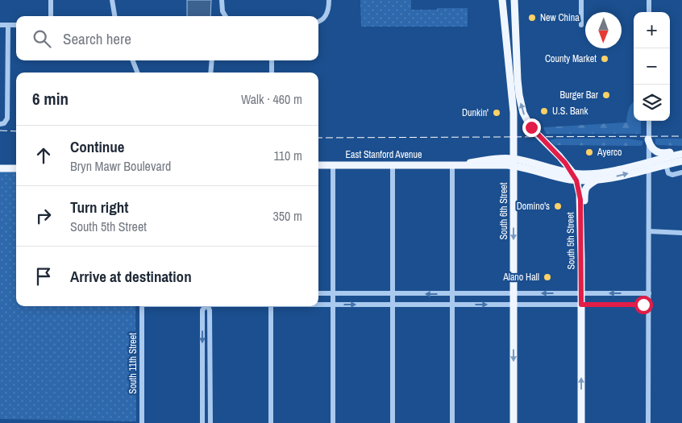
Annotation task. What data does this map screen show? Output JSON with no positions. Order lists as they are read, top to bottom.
{
  "streets": {
    "main road": ["East Stanford Avenue", "South 6th Street", "South 5th Street"],
    "street": ["South 11th Street"]
  },
  "crossings": [
    ["East Stanford Avenue", "South 6th Street"],
    ["East Stanford Avenue", "South 5th Street"]
  ],
  "one_way": ["South 6th Street", "South 5th Street"],
  "places": [
    "New China",
    "County Market",
    "Burger Bar",
    "U.S. Bank",
    "Dunkin'",
    "Ayerco",
    "Domino's",
    "Alano Hall"
  ],
  "north": "bottom",
  "page": {
    "map_buttons": ["+", "−"],
    "search": "Search here",
    "heading": ["6 min", "Walk · 460 m"],
    "list": [
      ["Continue", "Bryn Mawr Boulevard", "110 m"],
      ["Turn right", "South 5th Street", "350 m"],
      "Arrive at destination"
    ]
  }
}
